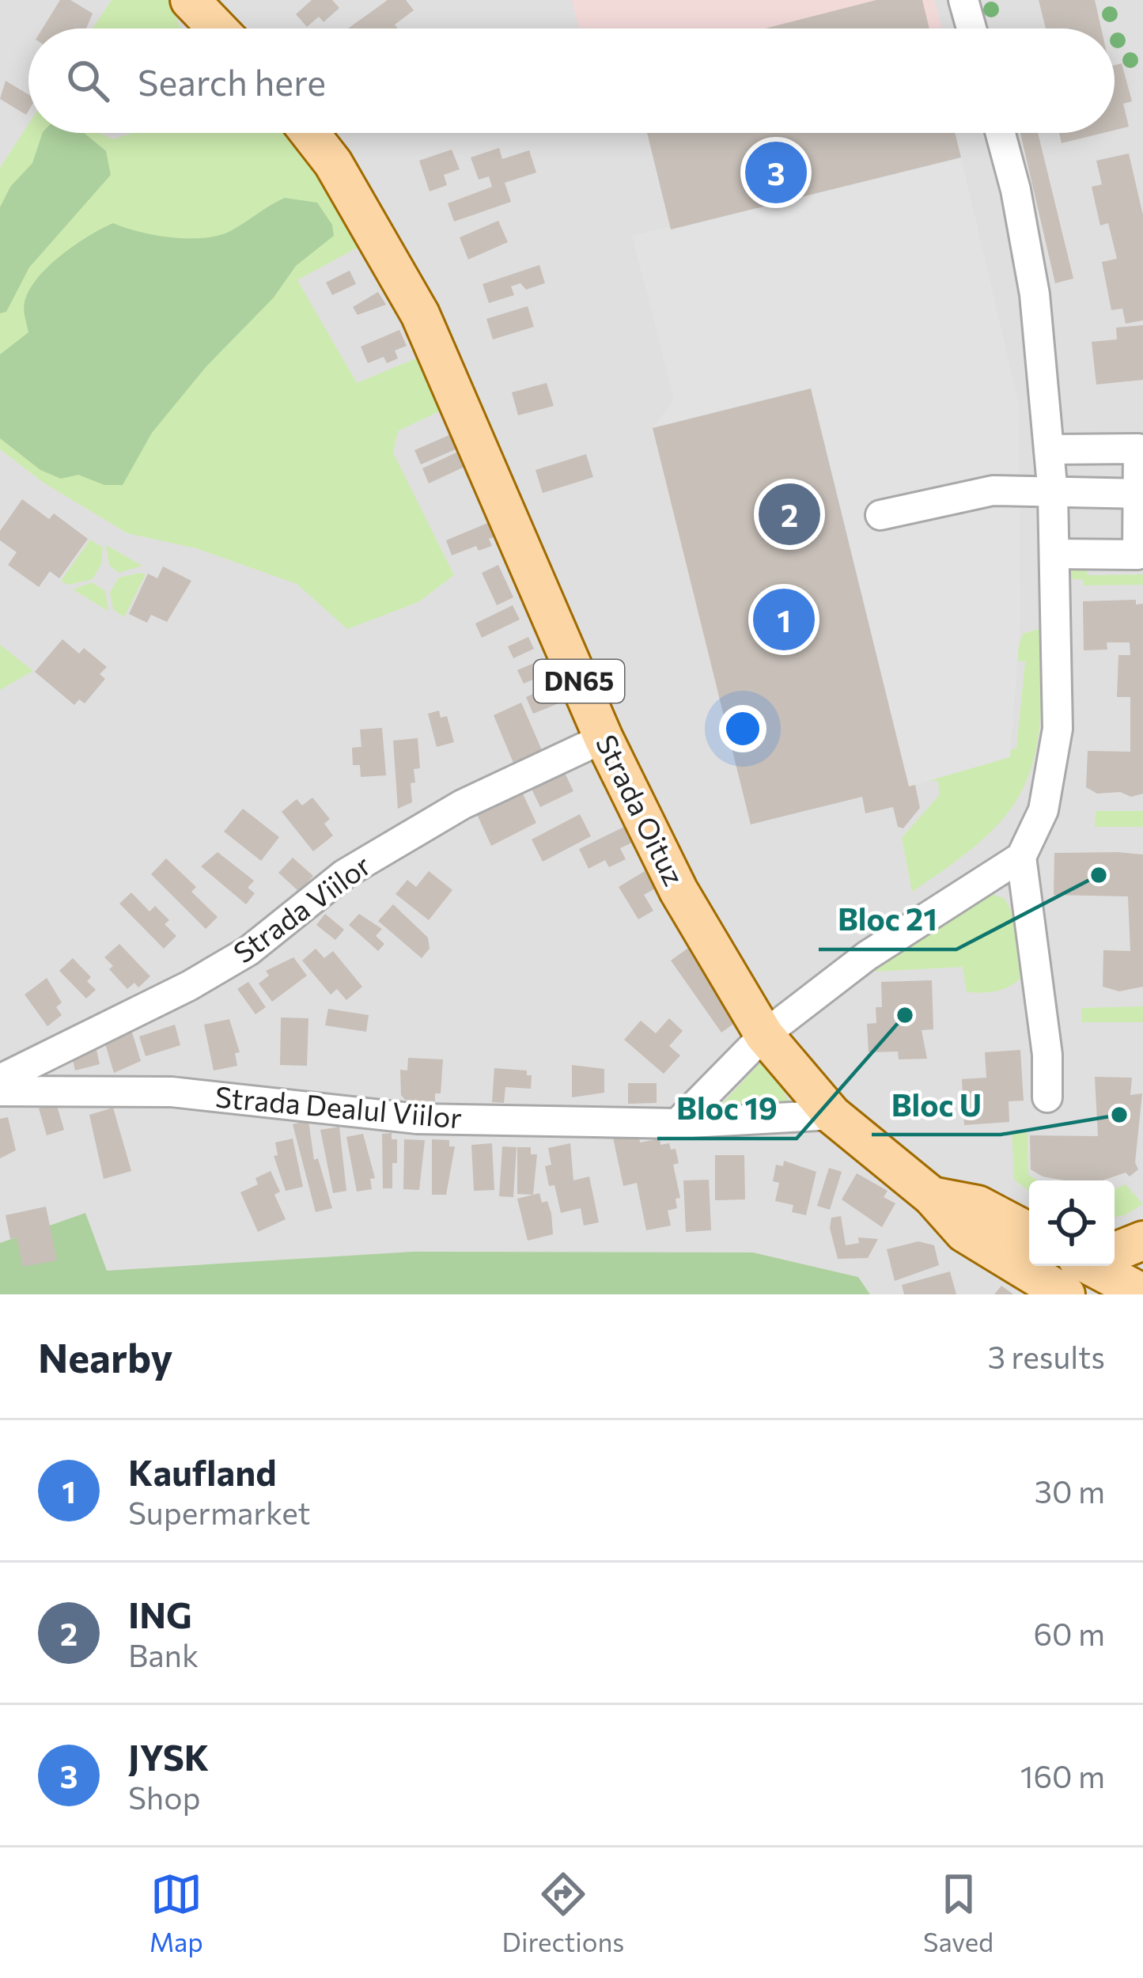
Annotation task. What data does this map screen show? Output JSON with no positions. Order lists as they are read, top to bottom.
{
  "streets": {
    "main road": ["DN65", "Strada Oituz"],
    "street": ["Strada Viilor", "Strada Dealul Viilor"]
  },
  "crossings": [
    ["Strada Oituz", "Strada Viilor"],
    ["Strada Oituz", "Strada Dealul Viilor"]
  ],
  "places": ["Bloc 21", "Bloc 19", "Bloc U"],
  "page": {
    "search": "Search here",
    "pins": ["3", "2", "1"],
    "heading": ["Nearby", "3 results"],
    "list": [
      {
        "mark": "1",
        "name": "Kaufland",
        "note": "Supermarket",
        "value": "30 m"
      },
      {
        "mark": "2",
        "name": "ING",
        "note": "Bank",
        "value": "60 m"
      },
      {
        "mark": "3",
        "name": "JYSK",
        "note": "Shop",
        "value": "160 m"
      }
    ],
    "nav": ["Map", "Directions", "Saved"]
  }
}
